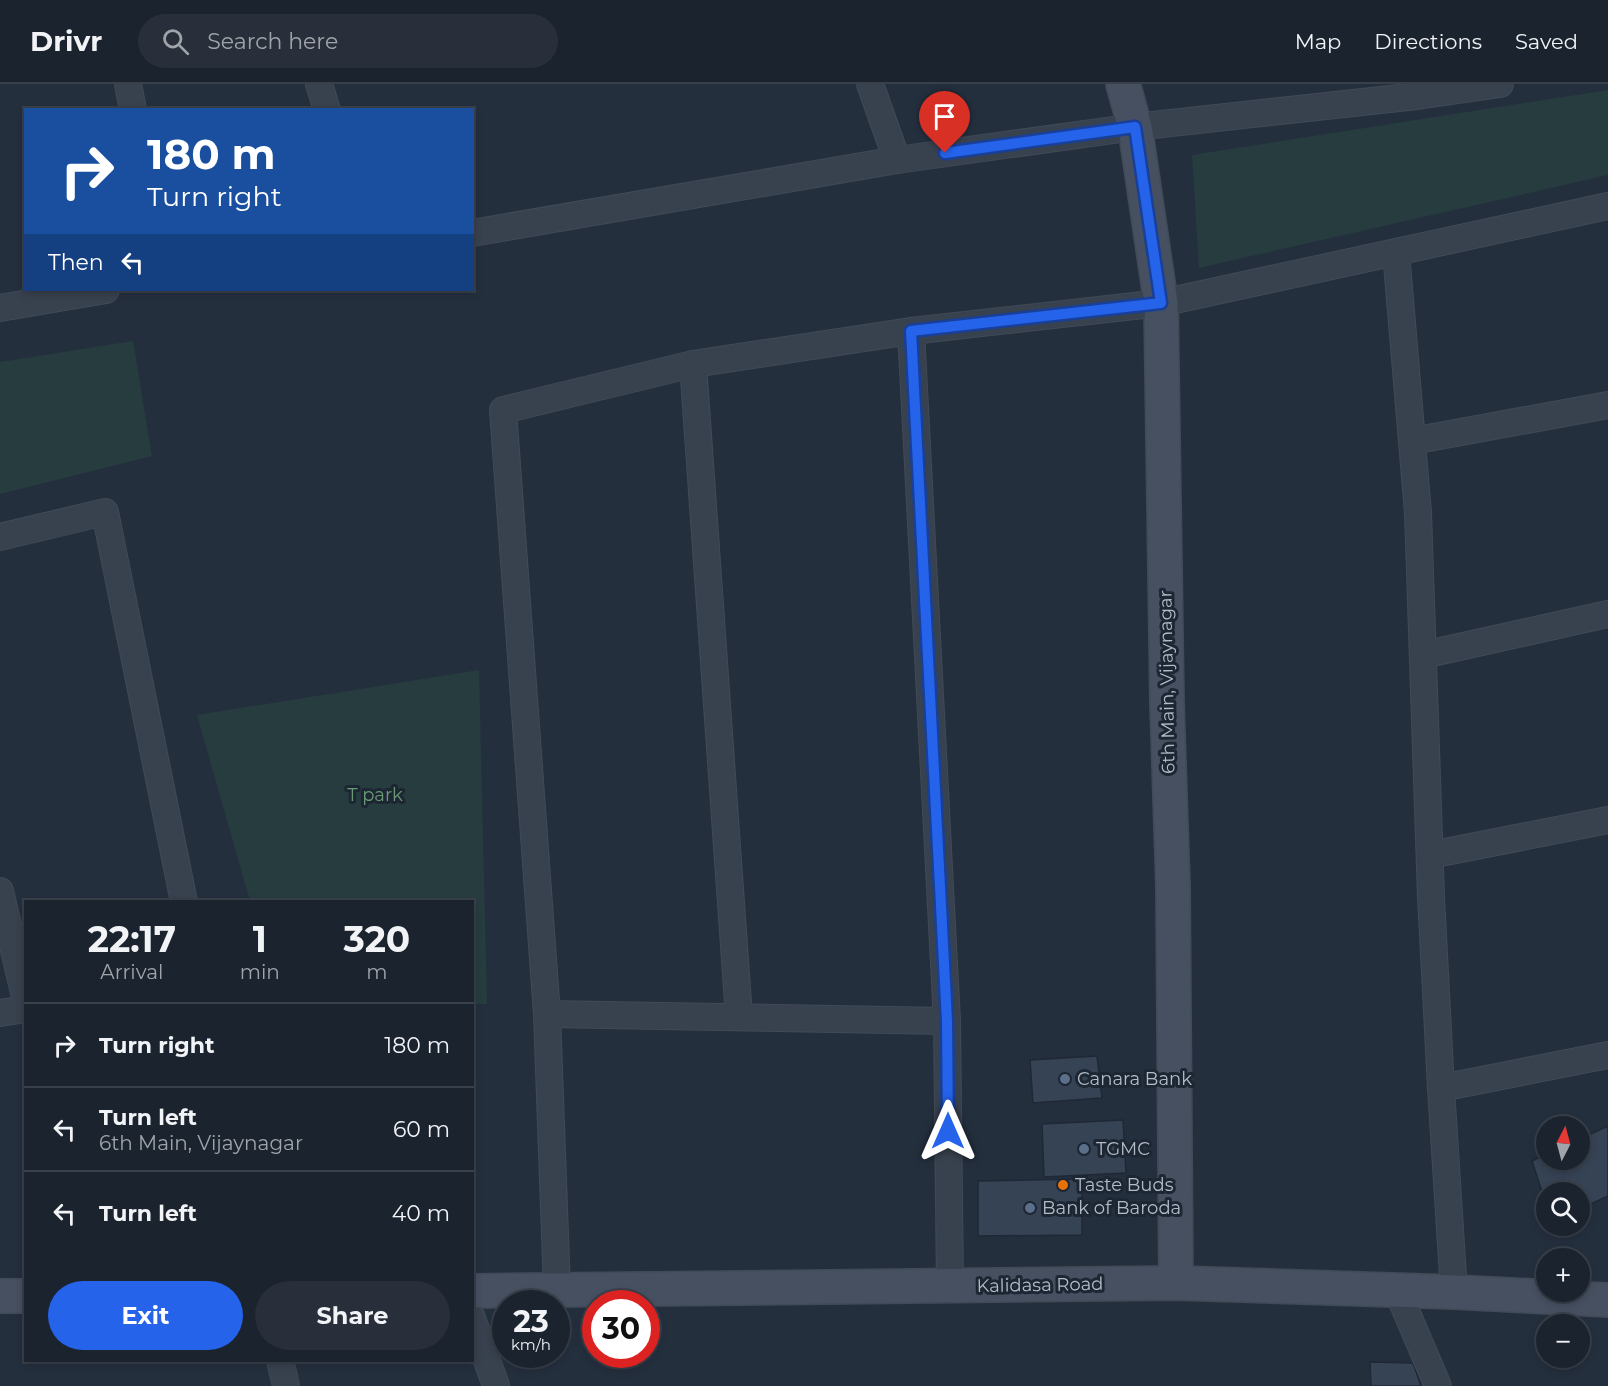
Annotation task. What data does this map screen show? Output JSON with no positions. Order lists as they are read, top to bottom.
{
  "streets": {
    "street": ["6th Main, Vijaynagar", "Kalidasa Road"]
  },
  "crossings": [
    ["6th Main, Vijaynagar", "Kalidasa Road"]
  ],
  "parks": ["T park"],
  "places": [
    "Canara Bank",
    "TGMC",
    "Taste Buds",
    "Bank of Baroda"
  ],
  "north": "top",
  "page": {
    "header": "Drivr",
    "search": "Search here",
    "nav": ["Map", "Directions", "Saved"],
    "turn": ["180 m", "Turn right"],
    "then": "Then",
    "eta": [
      "22:17",
      "Arrival",
      "1",
      "min",
      "320",
      "m"
    ],
    "list": [
      {
        "name": "Turn right",
        "value": "180 m"
      },
      {
        "name": "Turn left",
        "note": "6th Main, Vijaynagar",
        "value": "60 m"
      },
      {
        "name": "Turn left",
        "value": "40 m"
      }
    ],
    "map_buttons": ["+", "−"],
    "buttons": ["Exit", "Share"],
    "speed": "23 km/h",
    "limit": "30"
  }
}
